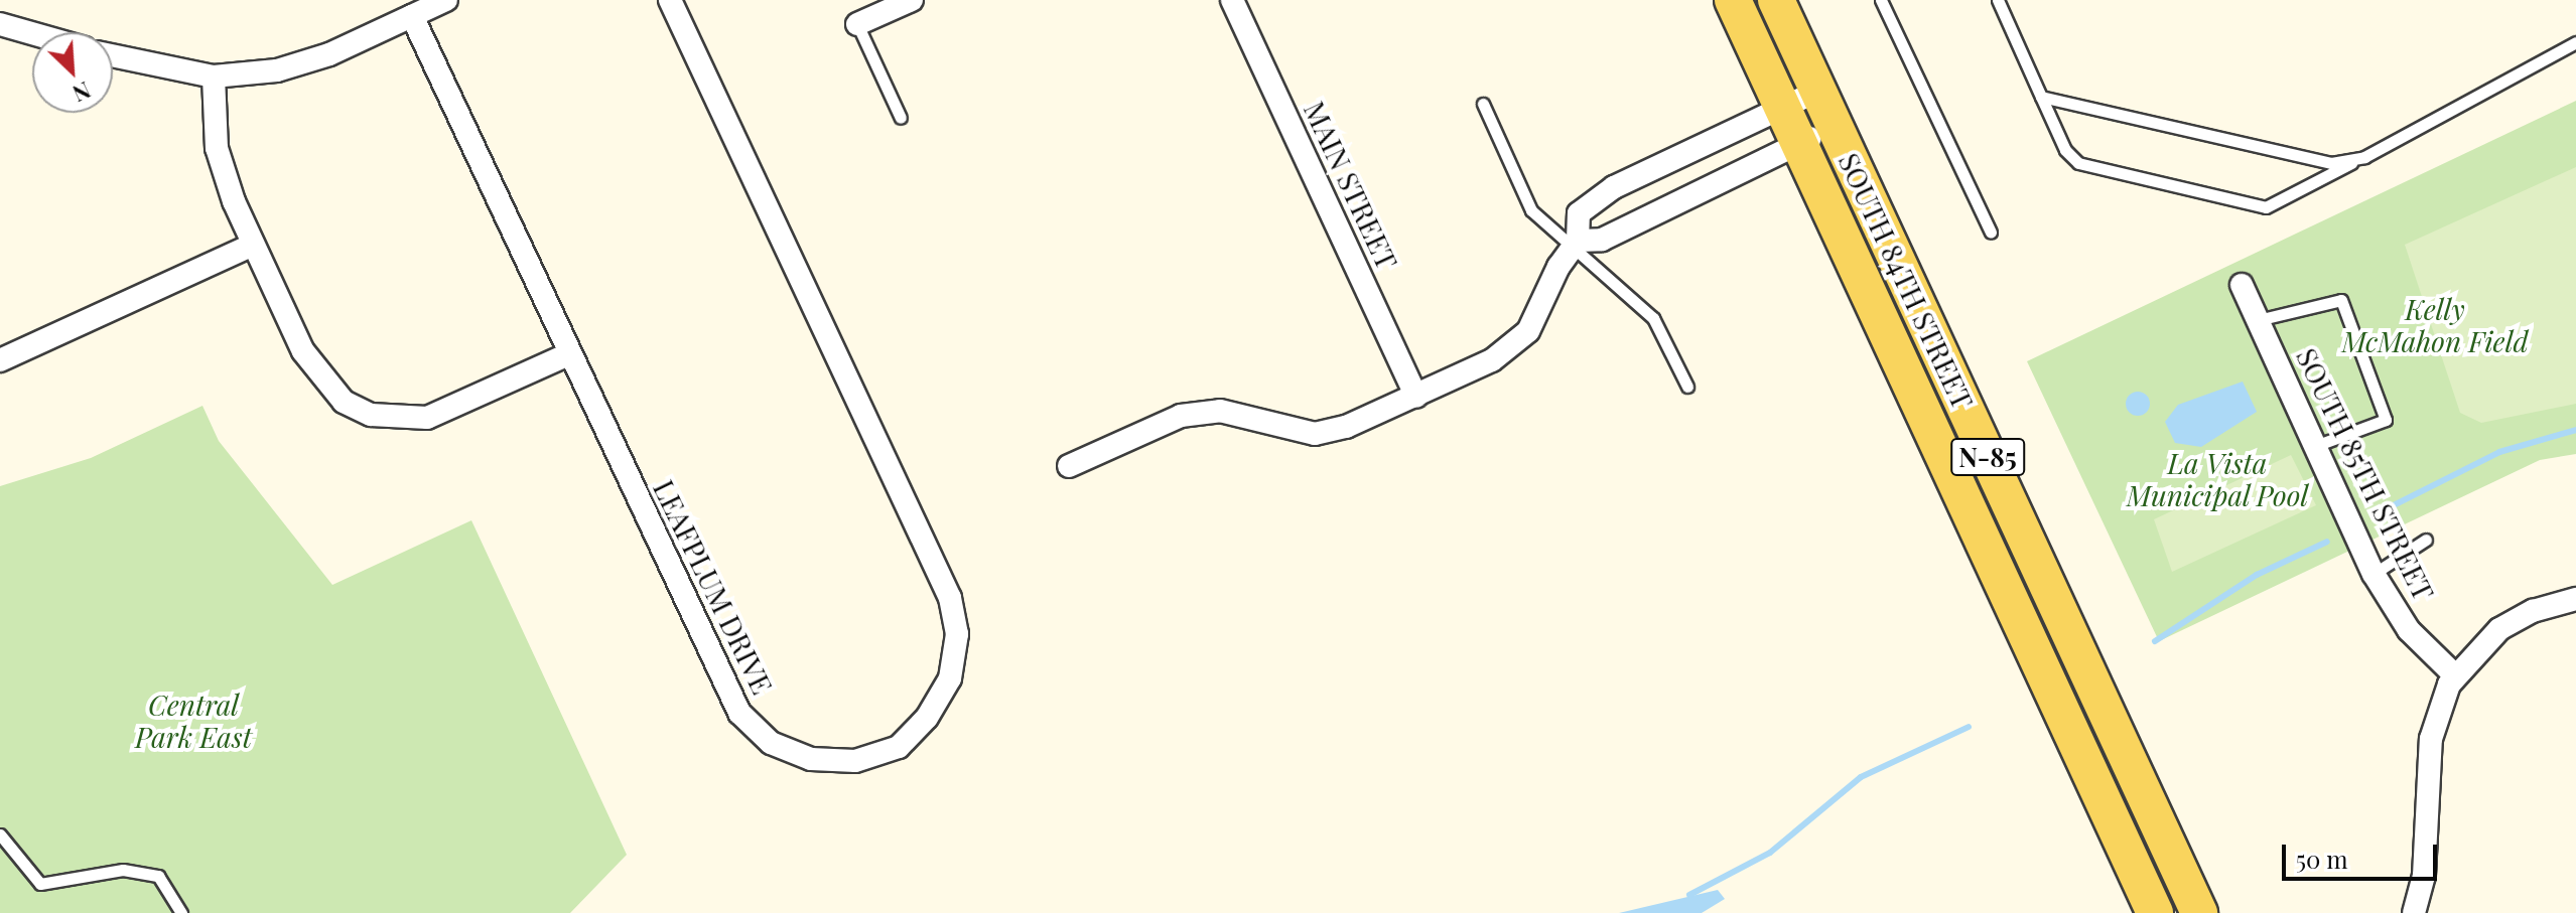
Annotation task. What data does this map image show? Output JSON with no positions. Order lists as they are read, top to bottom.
{
  "streets": {
    "main road": ["SOUTH 84TH STREET", "N-85"],
    "street": ["MAIN STREET", "SOUTH 85TH STREET", "LEAFPLUM DRIVE"]
  },
  "parks": ["Kelly McMahon Field", "La Vista Municipal Pool", "Central Park East"],
  "scale_bar": "50 m",
  "north": "bottom right"
}
